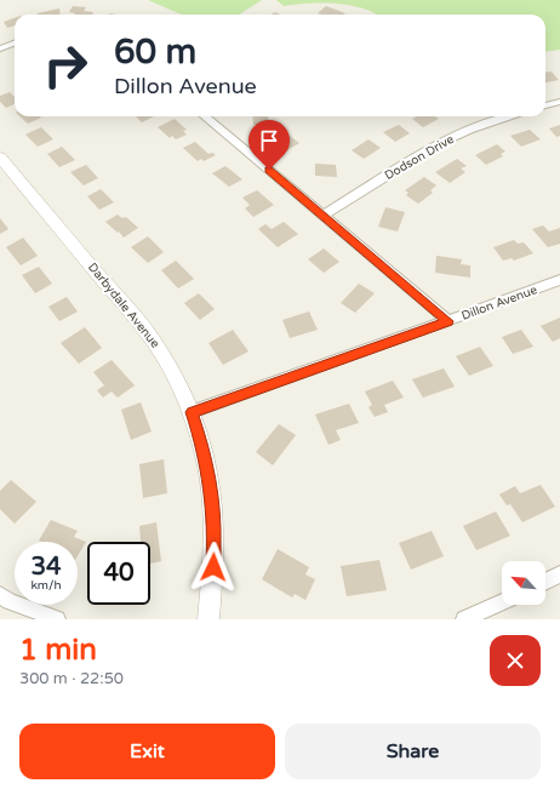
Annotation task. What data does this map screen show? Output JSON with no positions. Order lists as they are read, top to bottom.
{
  "streets": {
    "street": ["Dodson Drive", "Dillon Avenue", "Darbydale Avenue"]
  },
  "crossings": [
    ["Dillon Avenue", "Darbydale Avenue"]
  ],
  "north": "top left",
  "page": {
    "turn": ["60 m", "Dillon Avenue"],
    "speed": "34 km/h",
    "limit": "40",
    "heading": ["1 min", "300 m · 22:50"],
    "buttons": ["Exit", "Share"]
  }
}
